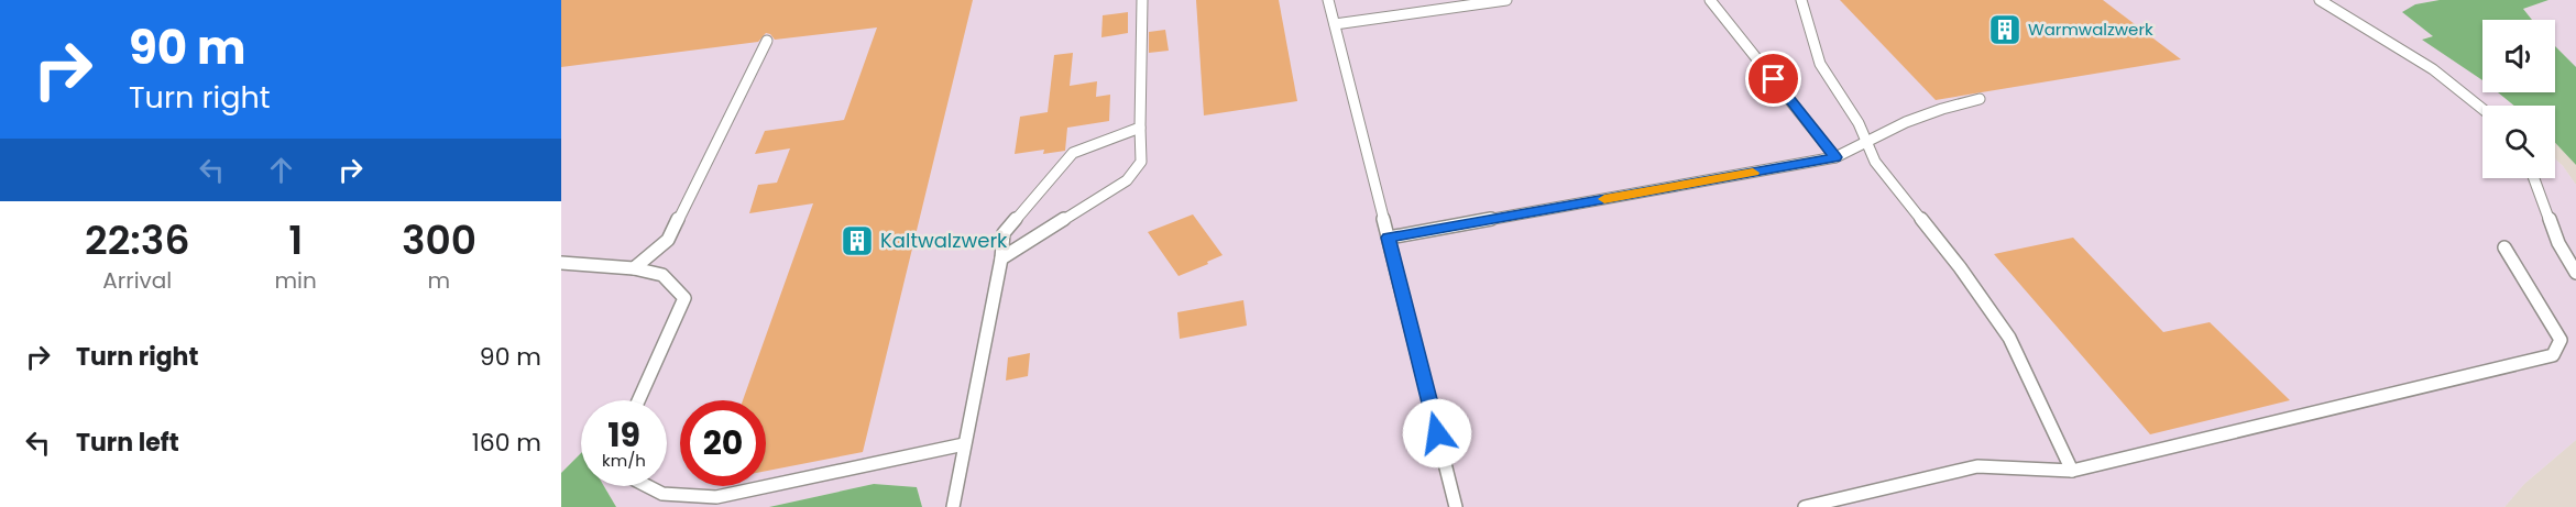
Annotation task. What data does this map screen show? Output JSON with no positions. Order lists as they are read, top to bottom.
{
  "places": {
    "building": ["Warmwalzwerk", "Kaltwalzwerk"]
  },
  "page": {
    "turn": ["90 m", "Turn right"],
    "eta": [
      "22:36",
      "Arrival",
      "1",
      "min",
      "300",
      "m"
    ],
    "list": [
      {
        "name": "Turn right",
        "value": "90 m"
      },
      {
        "name": "Turn left",
        "value": "160 m"
      }
    ],
    "speed": "19 km/h",
    "limit": "20"
  }
}
